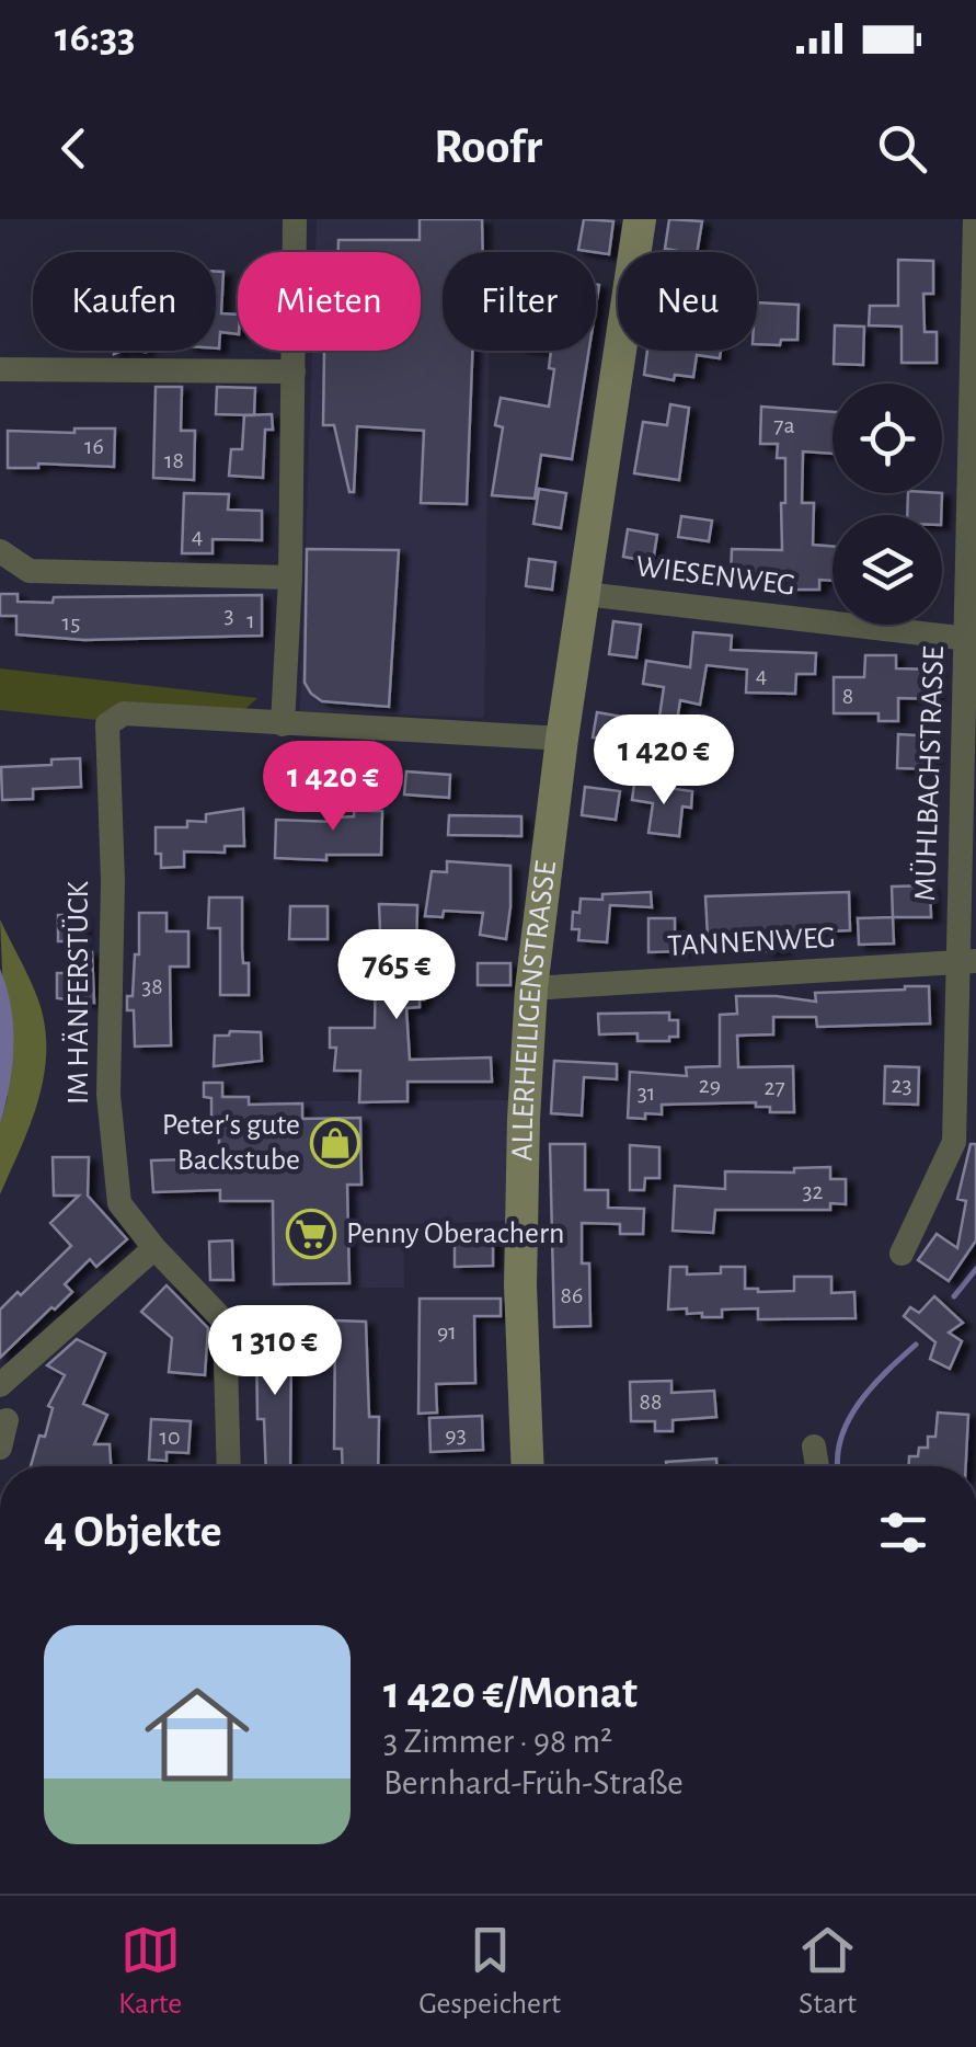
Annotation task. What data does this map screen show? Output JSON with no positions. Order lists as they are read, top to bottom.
{
  "streets": {
    "street": [
      "WIESENWEG",
      "MÜHLBACHSTRASSE",
      "TANNENWEG",
      "IM HÄNFERSTÜCK",
      "ALLERHEILIGENSTRASSE"
    ]
  },
  "crossings": [
    ["WIESENWEG", "MÜHLBACHSTRASSE"],
    ["WIESENWEG", "ALLERHEILIGENSTRASSE"],
    ["MÜHLBACHSTRASSE", "TANNENWEG"],
    ["TANNENWEG", "ALLERHEILIGENSTRASSE"]
  ],
  "places": {
    "shop": ["Peter's gute Backstube"],
    "supermarket": ["Penny Oberachern"]
  },
  "house_numbers": [
    "7a",
    "16",
    "18",
    "4",
    "3",
    "1",
    "15",
    "4",
    "8",
    "38",
    "29",
    "23",
    "27",
    "31",
    "32",
    "86",
    "91",
    "88",
    "93",
    "10"
  ],
  "page": {
    "status": "16:33",
    "header": "Roofr",
    "chip": [
      "Kaufen",
      "Mieten",
      "Filter",
      "Neu"
    ],
    "price": [
      "1 420 €",
      "1 420 €",
      "765 €",
      "1 310 €"
    ],
    "heading": "4 Objekte",
    "list": [
      {
        "name": "1 420 €/Monat",
        "note": "3 Zimmer · 98 m² · Bernhard-Früh-Straße"
      }
    ],
    "tabs": ["Karte", "Gespeichert", "Start"]
  }
}
